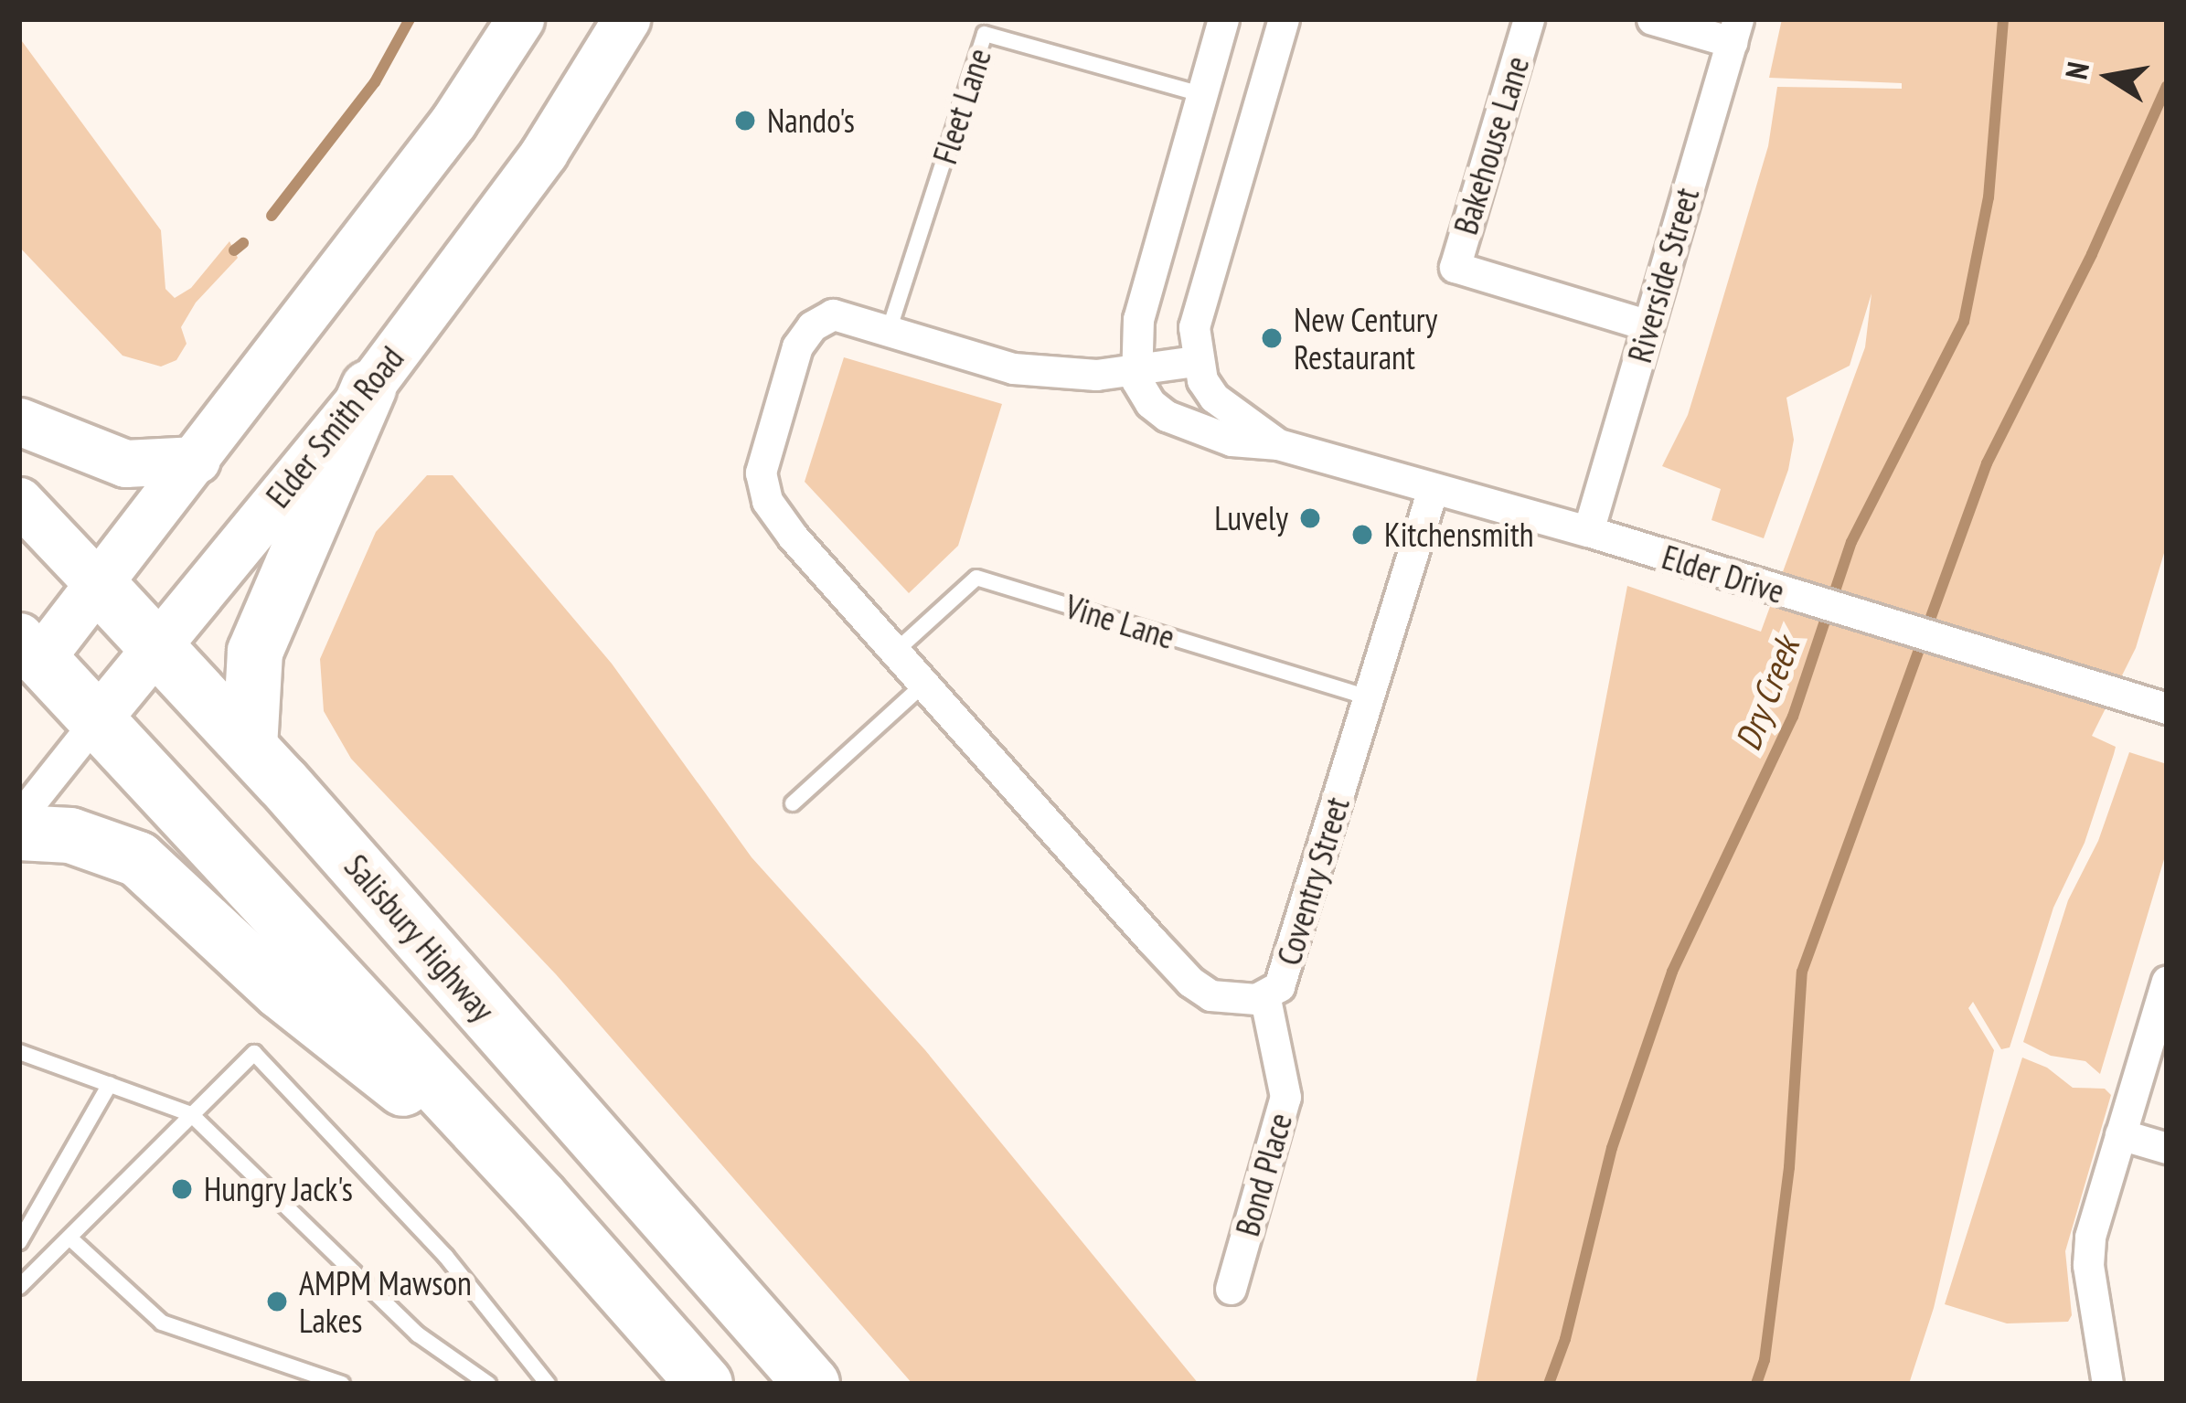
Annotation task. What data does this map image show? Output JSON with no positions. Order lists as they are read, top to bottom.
{
  "streets": {
    "highway": ["Salisbury Highway"],
    "main road": ["Elder Smith Road"],
    "street": [
      "Bakehouse Lane",
      "Riverside Street",
      "Elder Drive",
      "Coventry Street",
      "Bond Place"
    ],
    "lane": ["Fleet Lane", "Vine Lane"]
  },
  "crossings": [
    ["Fleet Lane", "Coventry Street"],
    ["Bakehouse Lane", "Riverside Street"],
    ["Riverside Street", "Elder Drive"],
    ["Elder Smith Road", "Salisbury Highway"],
    ["Elder Drive", "Coventry Street"],
    ["Vine Lane", "Coventry Street"],
    ["Coventry Street", "Bond Place"]
  ],
  "water": ["Dry Creek"],
  "places": [
    "Nando's",
    "New Century Restaurant",
    "Luvely",
    "Kitchensmith",
    "Hungry Jack's",
    "AMPM Mawson Lakes"
  ],
  "north": "left"
}
